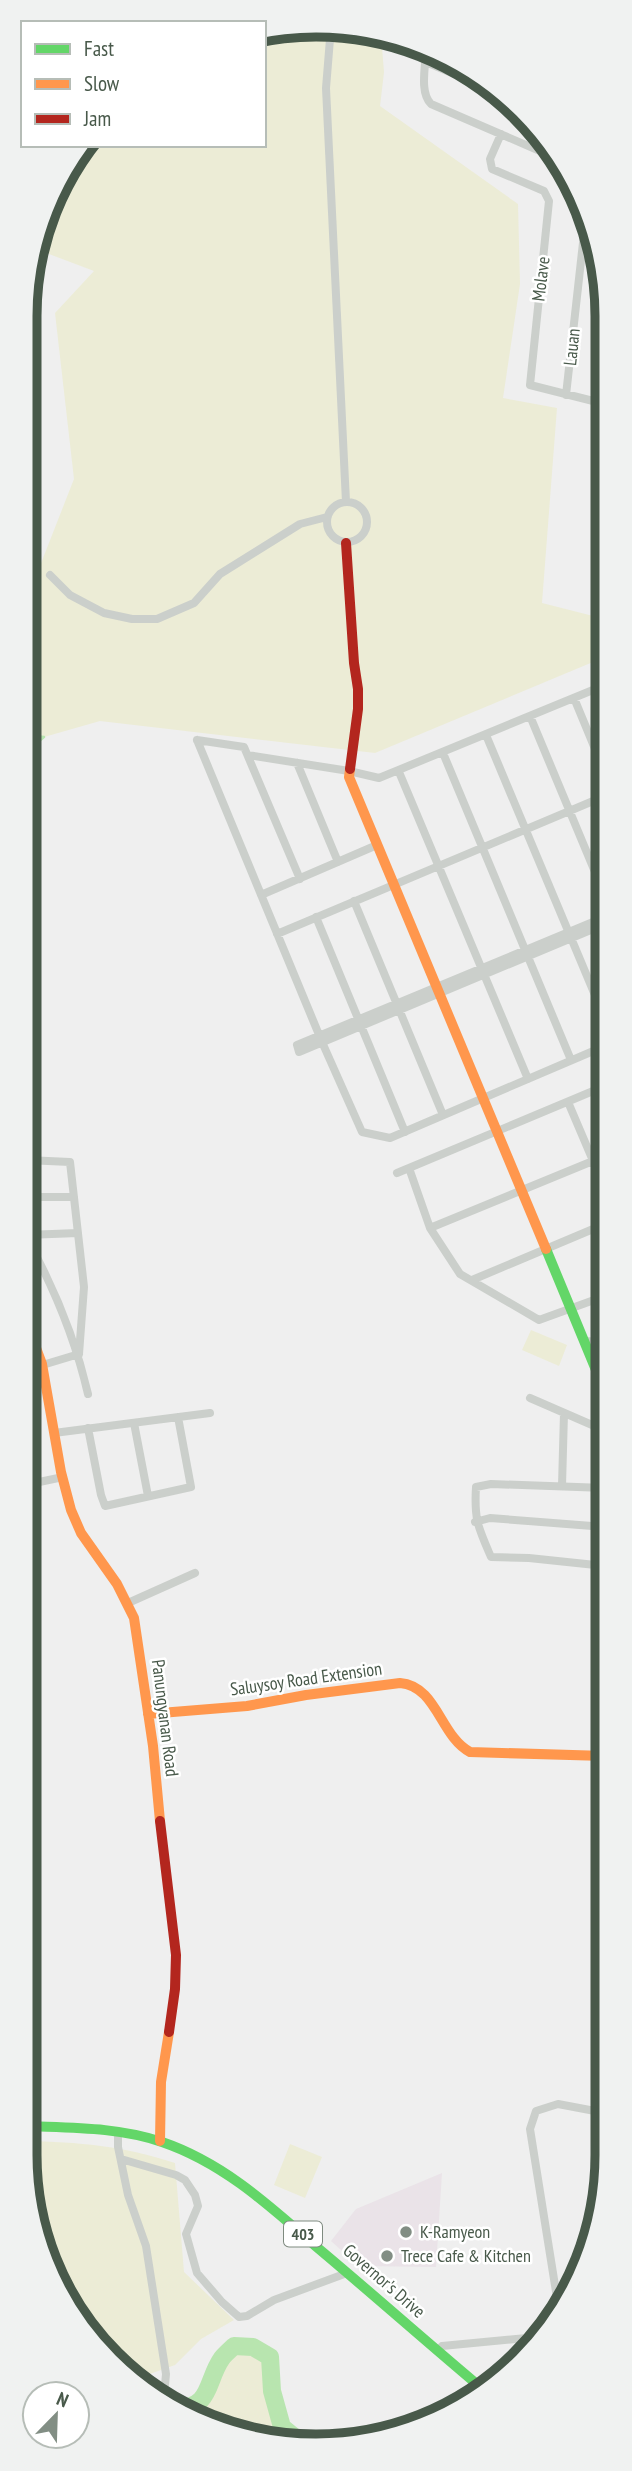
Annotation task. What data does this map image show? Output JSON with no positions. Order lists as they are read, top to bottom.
{
  "streets": {
    "main road": [
      "Saluysoy Road Extension",
      "Panungyanan Road",
      "403",
      "Governor's Drive"
    ],
    "street": ["Molave", "Lauan"]
  },
  "crossings": [
    ["Molave", "Lauan"],
    ["Saluysoy Road Extension", "Panungyanan Road"],
    ["Panungyanan Road", "Governor's Drive"]
  ],
  "places": ["K-Ramyeon", "Trece Cafe & Kitchen"],
  "legend": ["Fast", "Slow", "Jam"],
  "north": "top right"
}
